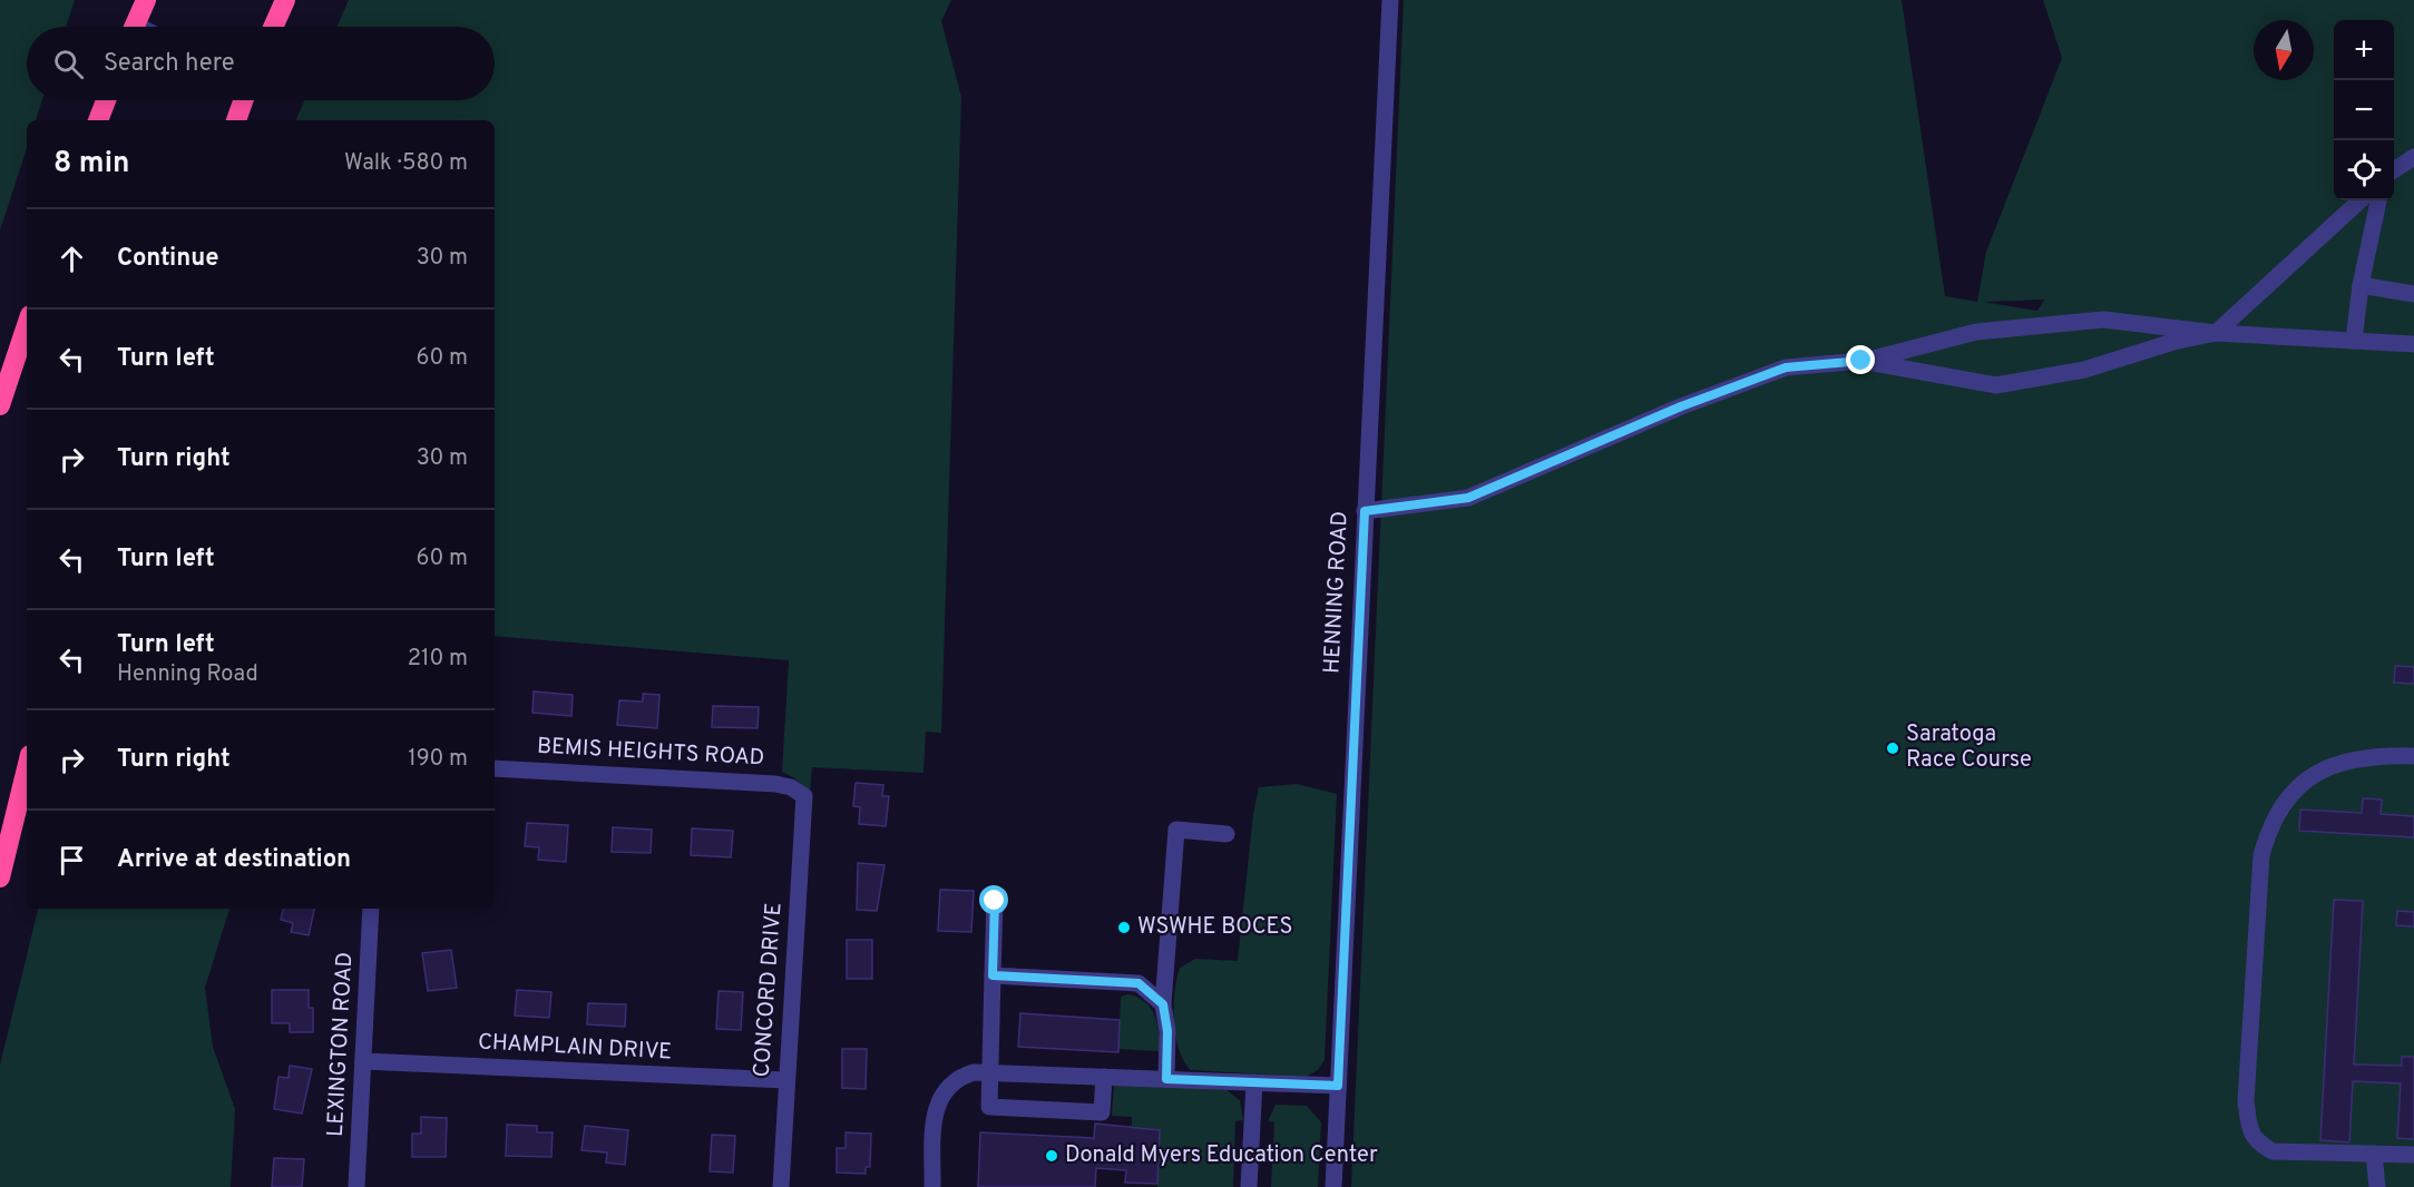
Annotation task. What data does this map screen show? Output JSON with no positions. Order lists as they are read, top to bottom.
{
  "streets": {
    "street": [
      "HENNING ROAD",
      "BEMIS HEIGHTS ROAD",
      "CONCORD DRIVE",
      "LEXINGTON ROAD",
      "CHAMPLAIN DRIVE"
    ]
  },
  "crossings": [
    ["BEMIS HEIGHTS ROAD", "CONCORD DRIVE"],
    ["CONCORD DRIVE", "CHAMPLAIN DRIVE"],
    ["LEXINGTON ROAD", "CHAMPLAIN DRIVE"]
  ],
  "places": ["Saratoga Race Course", "WSWHE BOCES", "Donald Myers Education Center"],
  "north": "bottom",
  "page": {
    "map_buttons": ["+", "−"],
    "search": "Search here",
    "heading": ["8 min", "Walk · 580 m"],
    "list": [
      ["Continue", "30 m"],
      ["Turn left", "60 m"],
      ["Turn right", "30 m"],
      ["Turn left", "60 m"],
      ["Turn left", "Henning Road", "210 m"],
      ["Turn right", "190 m"],
      "Arrive at destination"
    ]
  }
}
